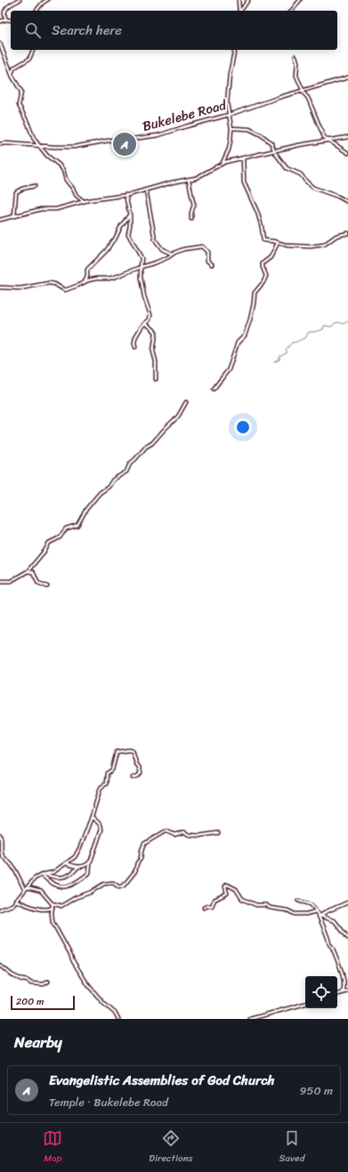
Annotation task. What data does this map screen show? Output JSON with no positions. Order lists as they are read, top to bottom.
{
  "streets": {
    "street": ["Bukelebe Road"]
  },
  "scale_bar": "200 m",
  "page": {
    "search": "Search here",
    "pins": "A",
    "scale": "200 m",
    "heading": "Nearby",
    "list": [
      {
        "mark": "A",
        "name": "Evangelistic Assemblies of God Church",
        "note": "Temple · Bukelebe Road",
        "value": "950 m"
      }
    ],
    "nav": ["Map", "Directions", "Saved"]
  }
}
